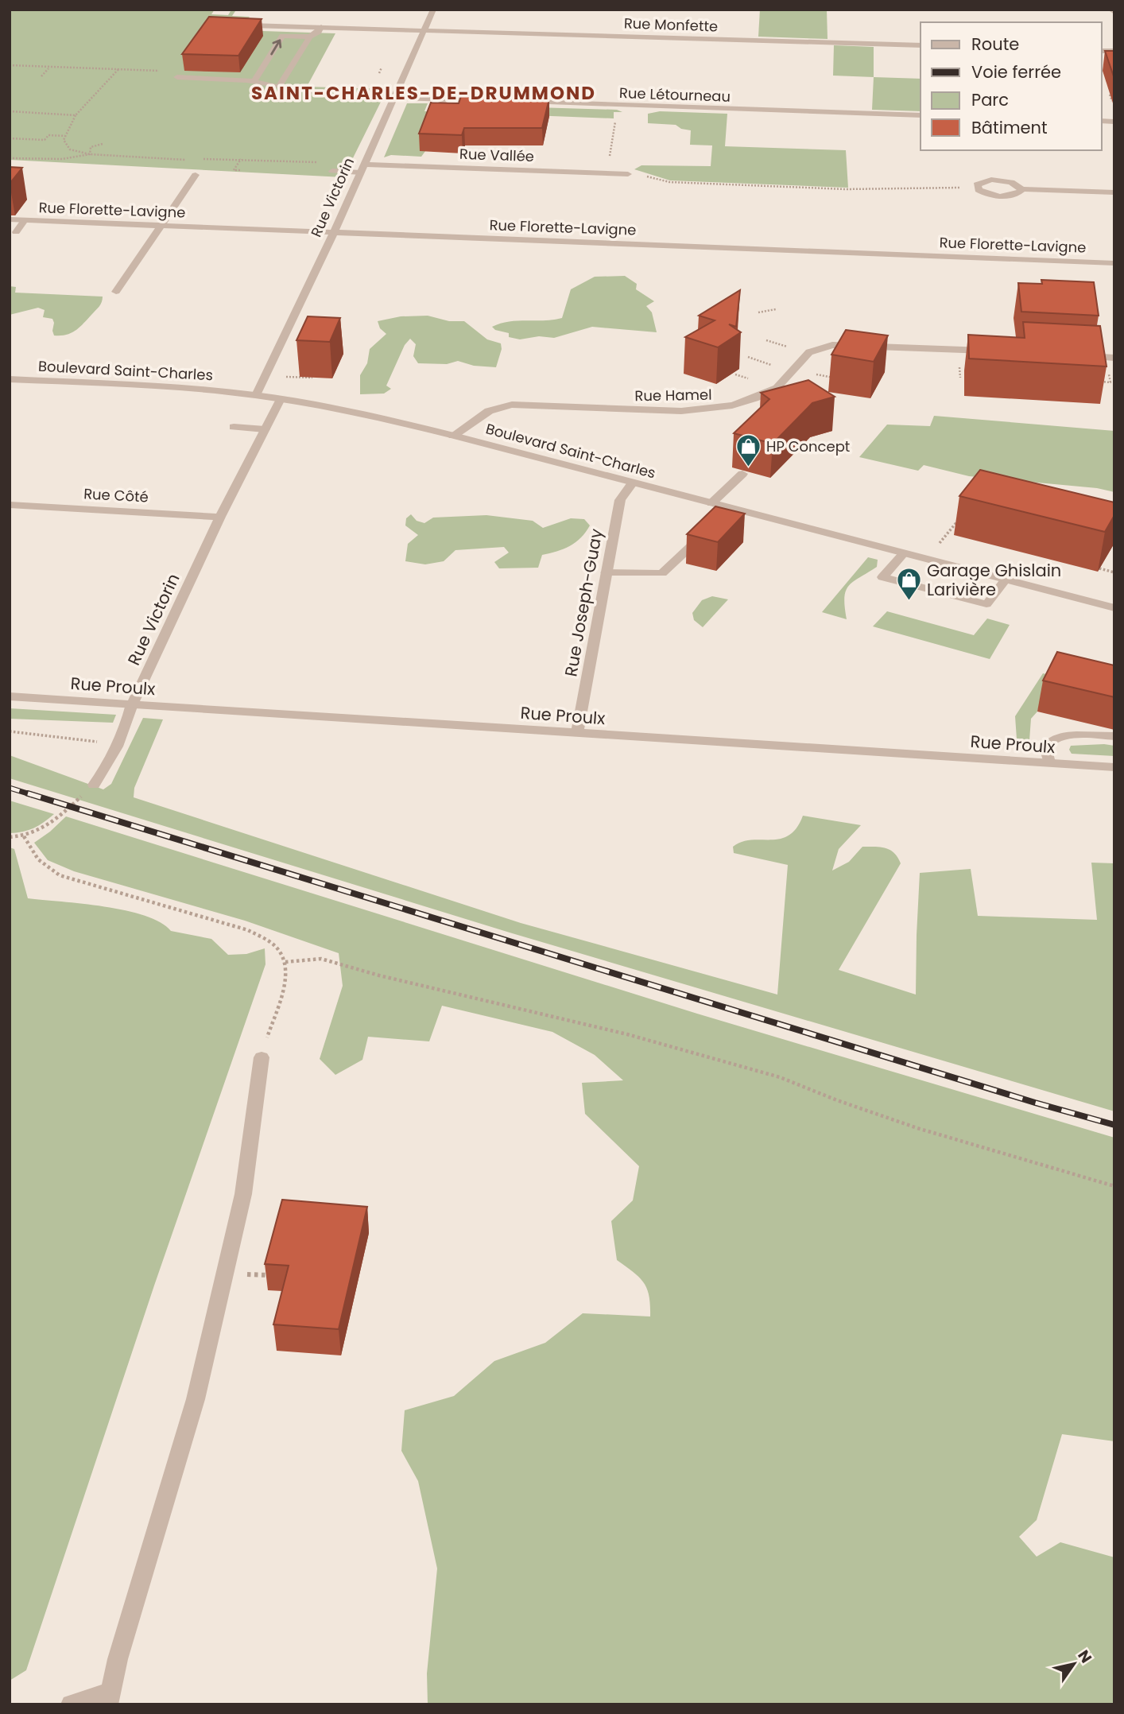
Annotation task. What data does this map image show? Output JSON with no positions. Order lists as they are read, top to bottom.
{
  "streets": {
    "street": [
      "Rue Monfette",
      "Rue Létourneau",
      "Rue Vallée",
      "Rue Victorin",
      "Rue Florette-Lavigne",
      "Boulevard Saint-Charles",
      "Rue Hamel",
      "Rue Côté",
      "Rue Joseph-Guay",
      "Rue Proulx"
    ]
  },
  "crossings": [
    ["Rue Monfette", "Rue Victorin"],
    ["Rue Vallée", "Rue Victorin"],
    ["Rue Victorin", "Rue Florette-Lavigne"],
    ["Rue Victorin", "Boulevard Saint-Charles"],
    ["Rue Victorin", "Rue Côté"],
    ["Rue Victorin", "Rue Proulx"],
    ["Boulevard Saint-Charles", "Rue Hamel"],
    ["Boulevard Saint-Charles", "Rue Joseph-Guay"],
    ["Rue Joseph-Guay", "Rue Proulx"]
  ],
  "districts": ["SAINT-CHARLES-DE-DRUMMOND"],
  "places": {
    "shop": ["HP Concept", "Garage Ghislain Larivière"]
  },
  "legend": [
    "Route",
    "Voie ferrée",
    "Parc",
    "Bâtiment"
  ],
  "north": "top right"
}
